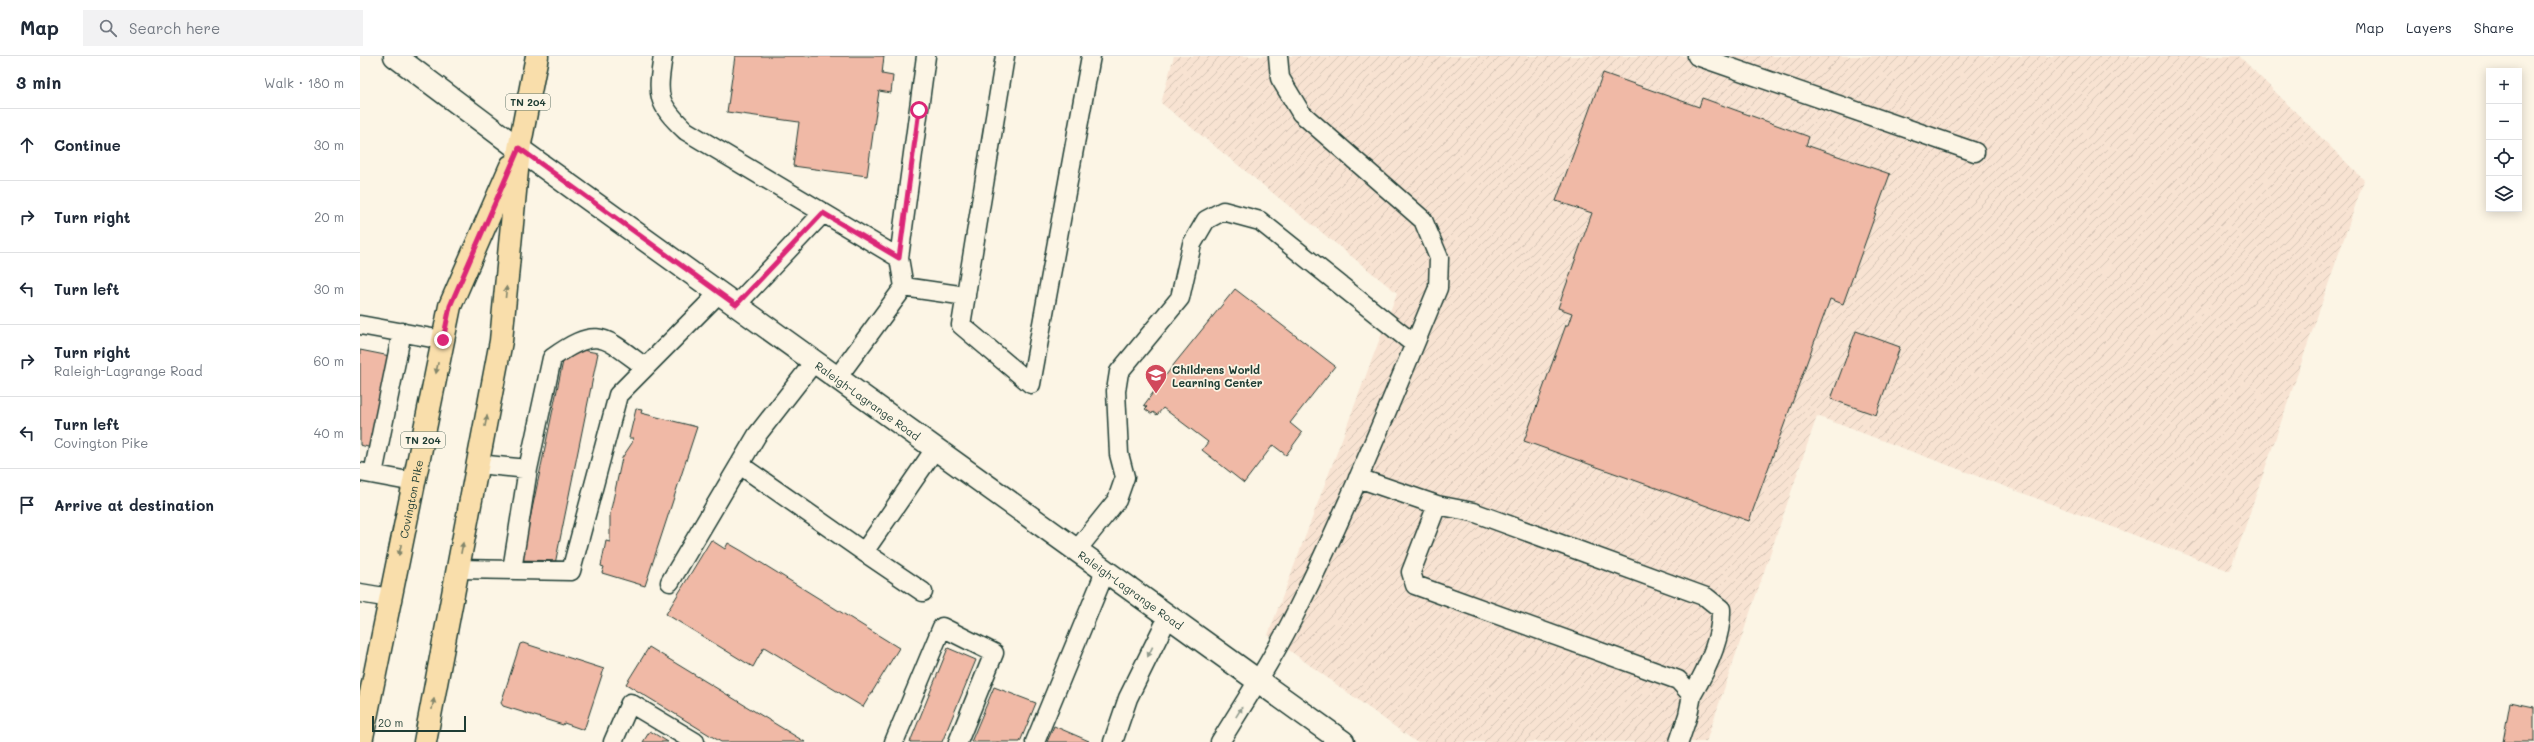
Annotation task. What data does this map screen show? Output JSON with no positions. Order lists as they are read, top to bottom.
{
  "streets": {
    "main road": ["TN 204", "Raleigh-Lagrange Road", "Covington Pike"]
  },
  "crossings": [
    ["Raleigh-Lagrange Road", "Covington Pike"]
  ],
  "places": {
    "school or university": ["Childrens World Learning Center"]
  },
  "scale_bar": "20 m",
  "page": {
    "header": "Map",
    "search": "Search here",
    "nav": ["Map", "Layers", "Share"],
    "heading": ["3 min", "Walk · 180 m"],
    "map_buttons": ["+", "−"],
    "list": [
      ["Continue", "30 m"],
      ["Turn right", "20 m"],
      ["Turn left", "30 m"],
      ["Turn right", "Raleigh-Lagrange Road", "60 m"],
      ["Turn left", "Covington Pike", "40 m"],
      "Arrive at destination"
    ],
    "scale": "20 m"
  }
}
